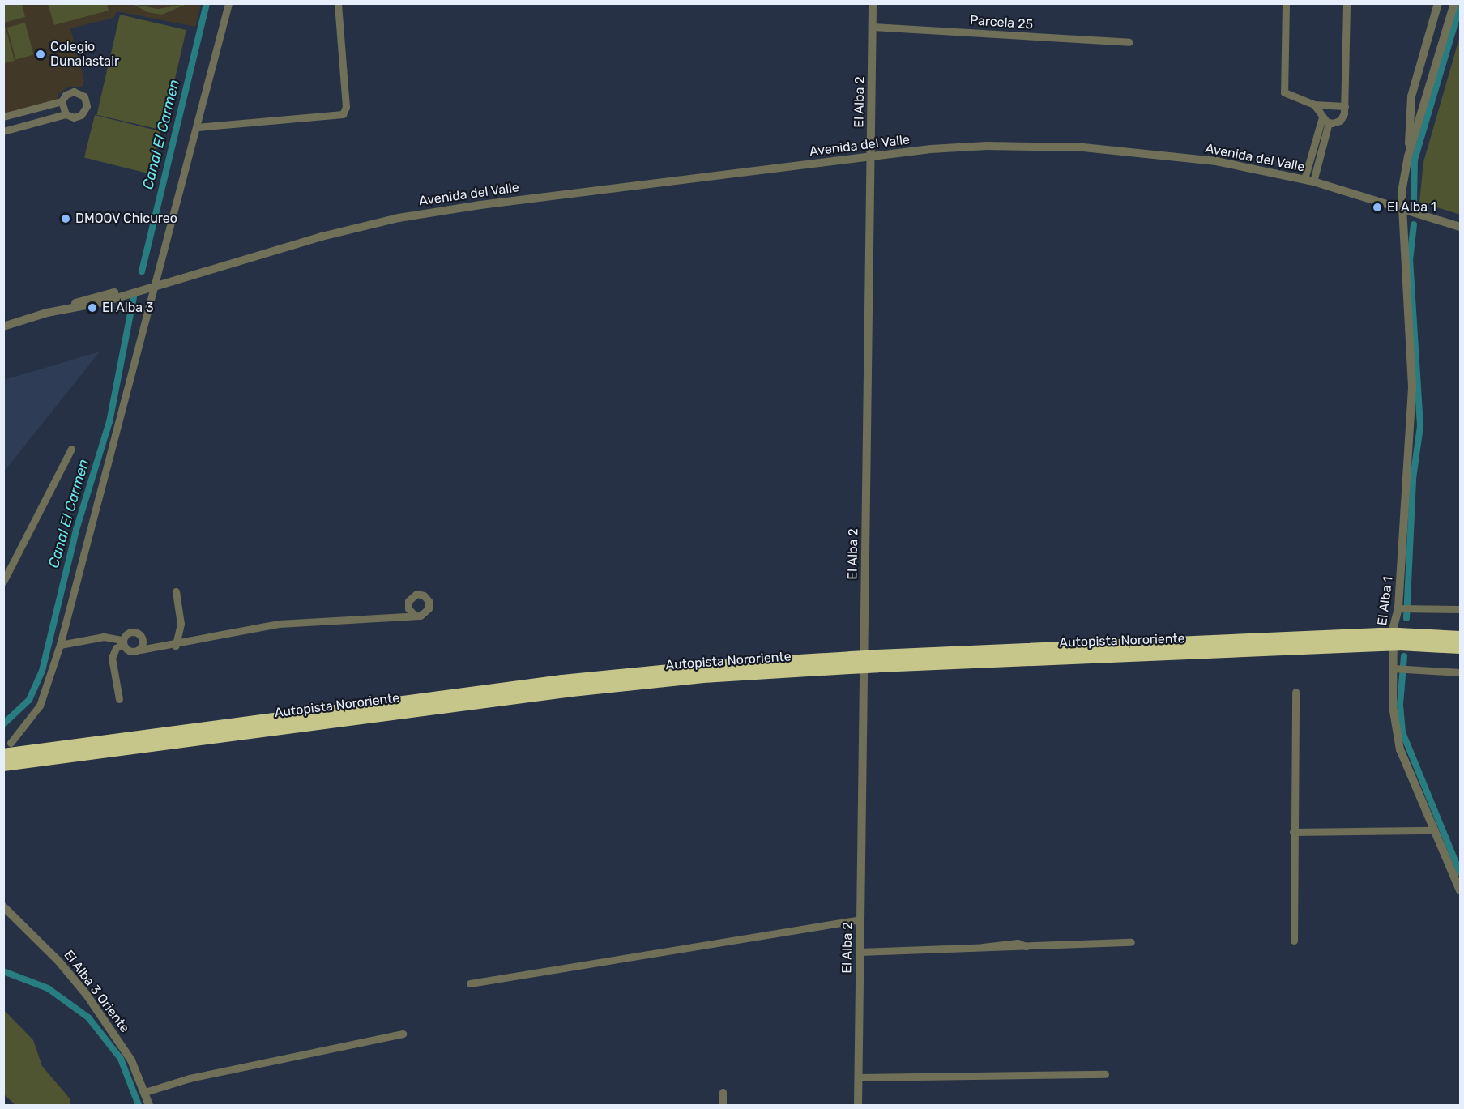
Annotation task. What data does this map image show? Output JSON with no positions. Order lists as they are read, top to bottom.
{
  "streets": {
    "highway": ["Autopista Nororiente"],
    "street": [
      "Parcela 25",
      "El Alba 2",
      "Avenida del Valle",
      "El Alba 1",
      "El Alba 3 Oriente"
    ]
  },
  "crossings": [
    ["Parcela 25", "El Alba 2"],
    ["El Alba 2", "Avenida del Valle"],
    ["Avenida del Valle", "El Alba 1"]
  ],
  "water": ["Canal El Carmen"],
  "places": [
    "Colegio Dunalastair",
    "El Alba 1",
    "DMOOV Chicureo",
    "El Alba 3"
  ]
}
